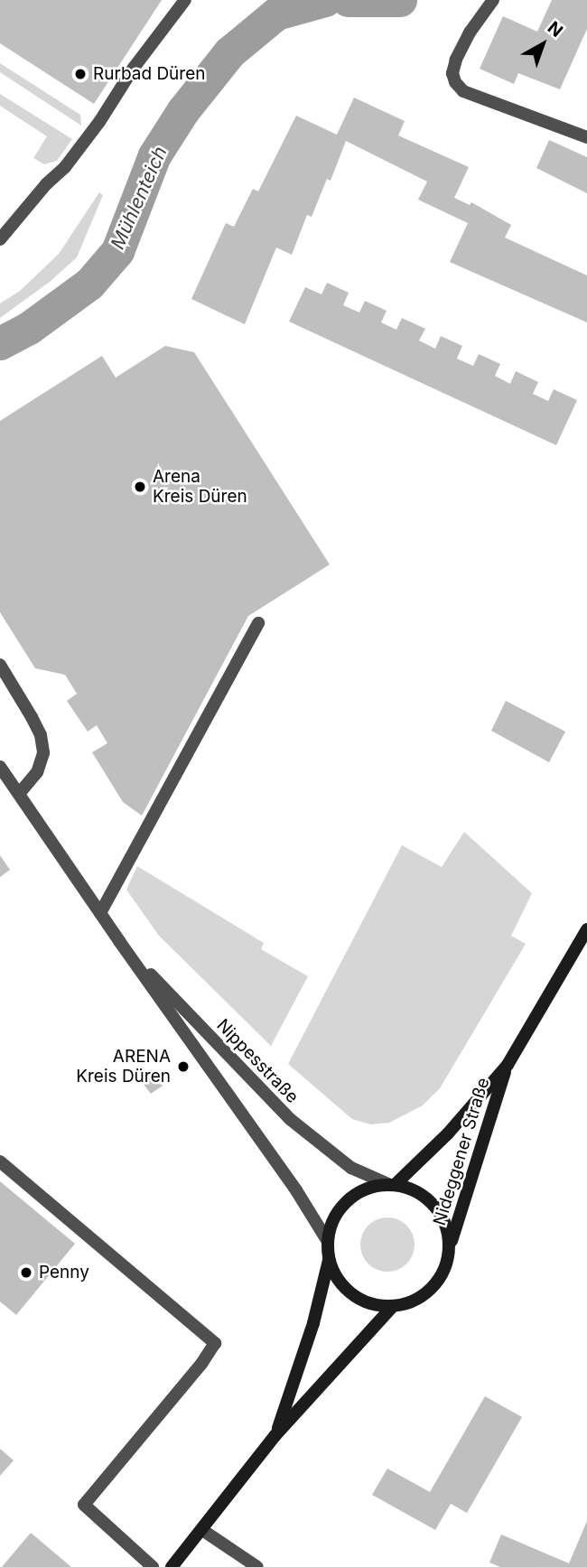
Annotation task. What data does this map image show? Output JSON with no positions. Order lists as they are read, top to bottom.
{
  "streets": {
    "main road": ["Nideggener Straße"],
    "street": ["Nippesstraße"]
  },
  "crossings": [
    ["Nippesstraße", "Nideggener Straße"]
  ],
  "water": ["Mühlenteich"],
  "places": [
    "Rurbad Düren",
    "Arena Kreis Düren",
    "ARENA Kreis Düren",
    "Penny"
  ],
  "north": "top right"
}
